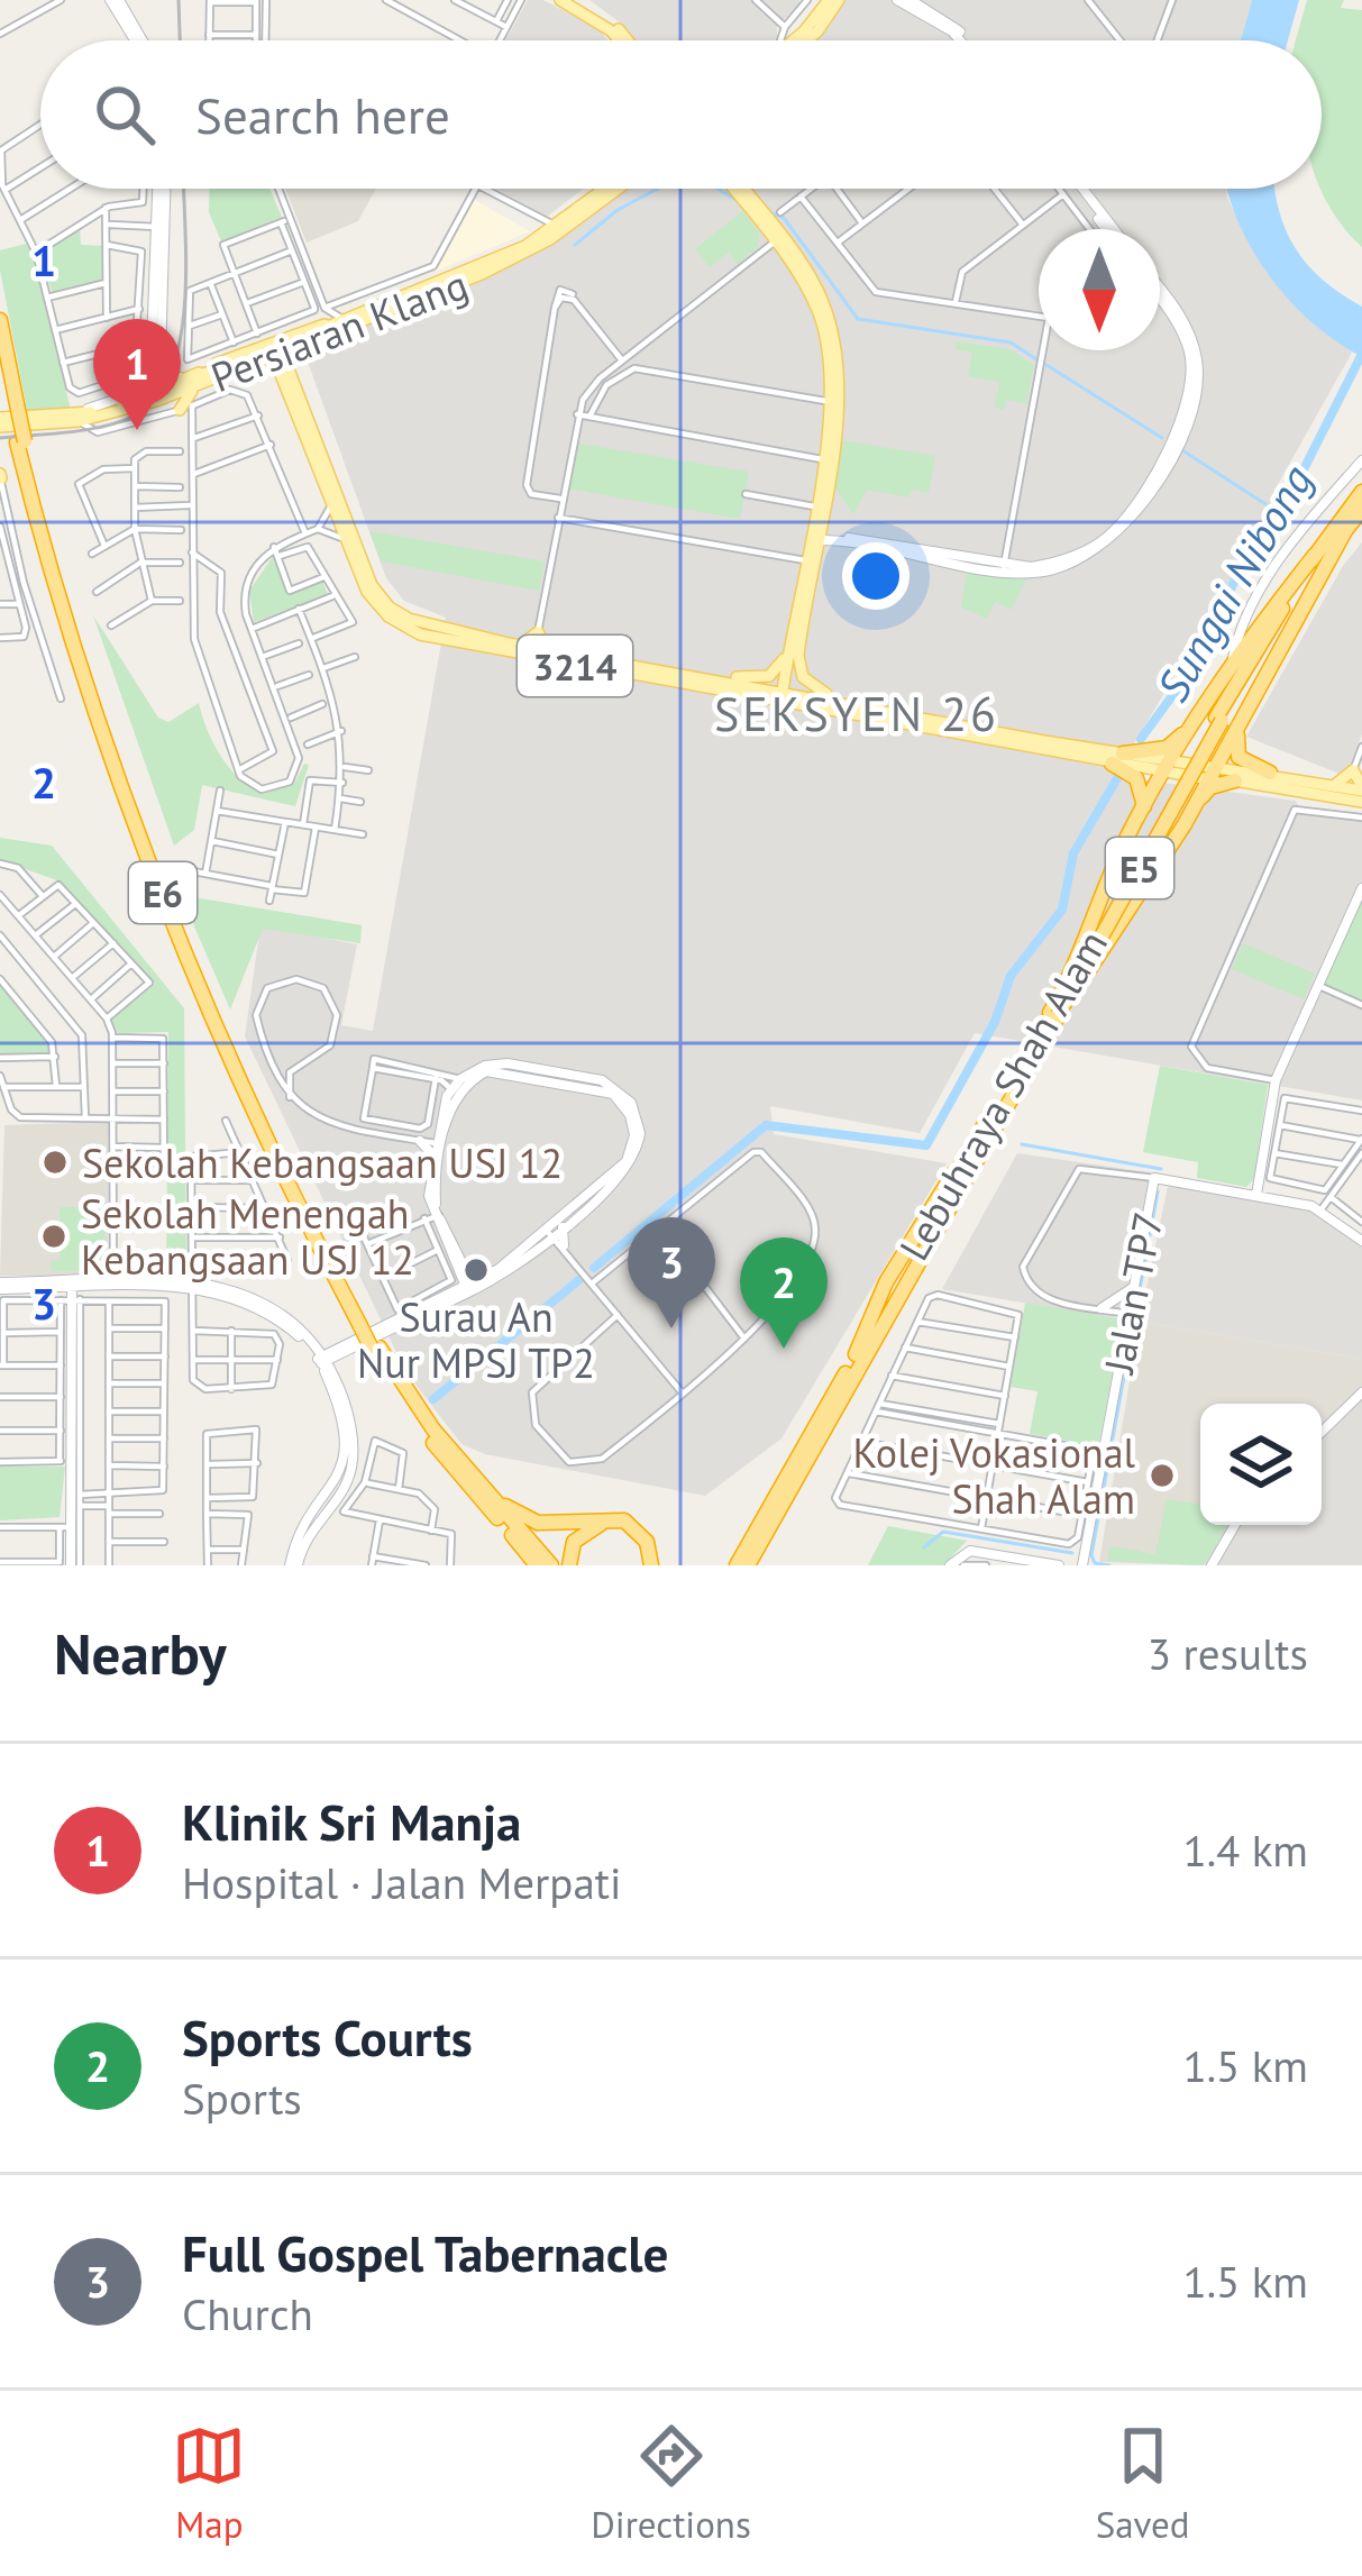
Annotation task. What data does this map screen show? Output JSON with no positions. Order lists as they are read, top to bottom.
{
  "streets": {
    "highway": ["E5", "E6", "Lebuhraya Shah Alam"],
    "main road": ["Persiaran Klang", "3214"],
    "street": ["Jalan TP7"]
  },
  "crossings": [
    ["Persiaran Klang", "3214"],
    ["Persiaran Klang", "E6"]
  ],
  "districts": ["SEKSYEN 26"],
  "water": ["Sungai Nibong"],
  "places": [
    "Sekolah Kebangsaan USJ 12",
    "Sekolah Menengah Kebangsaan USJ 12",
    "Surau An Nur MPSJ TP2",
    "Kolej Vokasional Shah Alam"
  ],
  "north": "bottom",
  "page": {
    "search": "Search here",
    "pins": ["1", "3", "2"],
    "heading": ["Nearby", "3 results"],
    "list": [
      {
        "mark": "1",
        "name": "Klinik Sri Manja",
        "note": "Hospital · Jalan Merpati",
        "value": "1.4 km"
      },
      {
        "mark": "2",
        "name": "Sports Courts",
        "note": "Sports",
        "value": "1.5 km"
      },
      {
        "mark": "3",
        "name": "Full Gospel Tabernacle",
        "note": "Church",
        "value": "1.5 km"
      }
    ],
    "nav": ["Map", "Directions", "Saved"]
  },
  "grid": {
    "rows": ["1", "2", "3"]
  }
}
